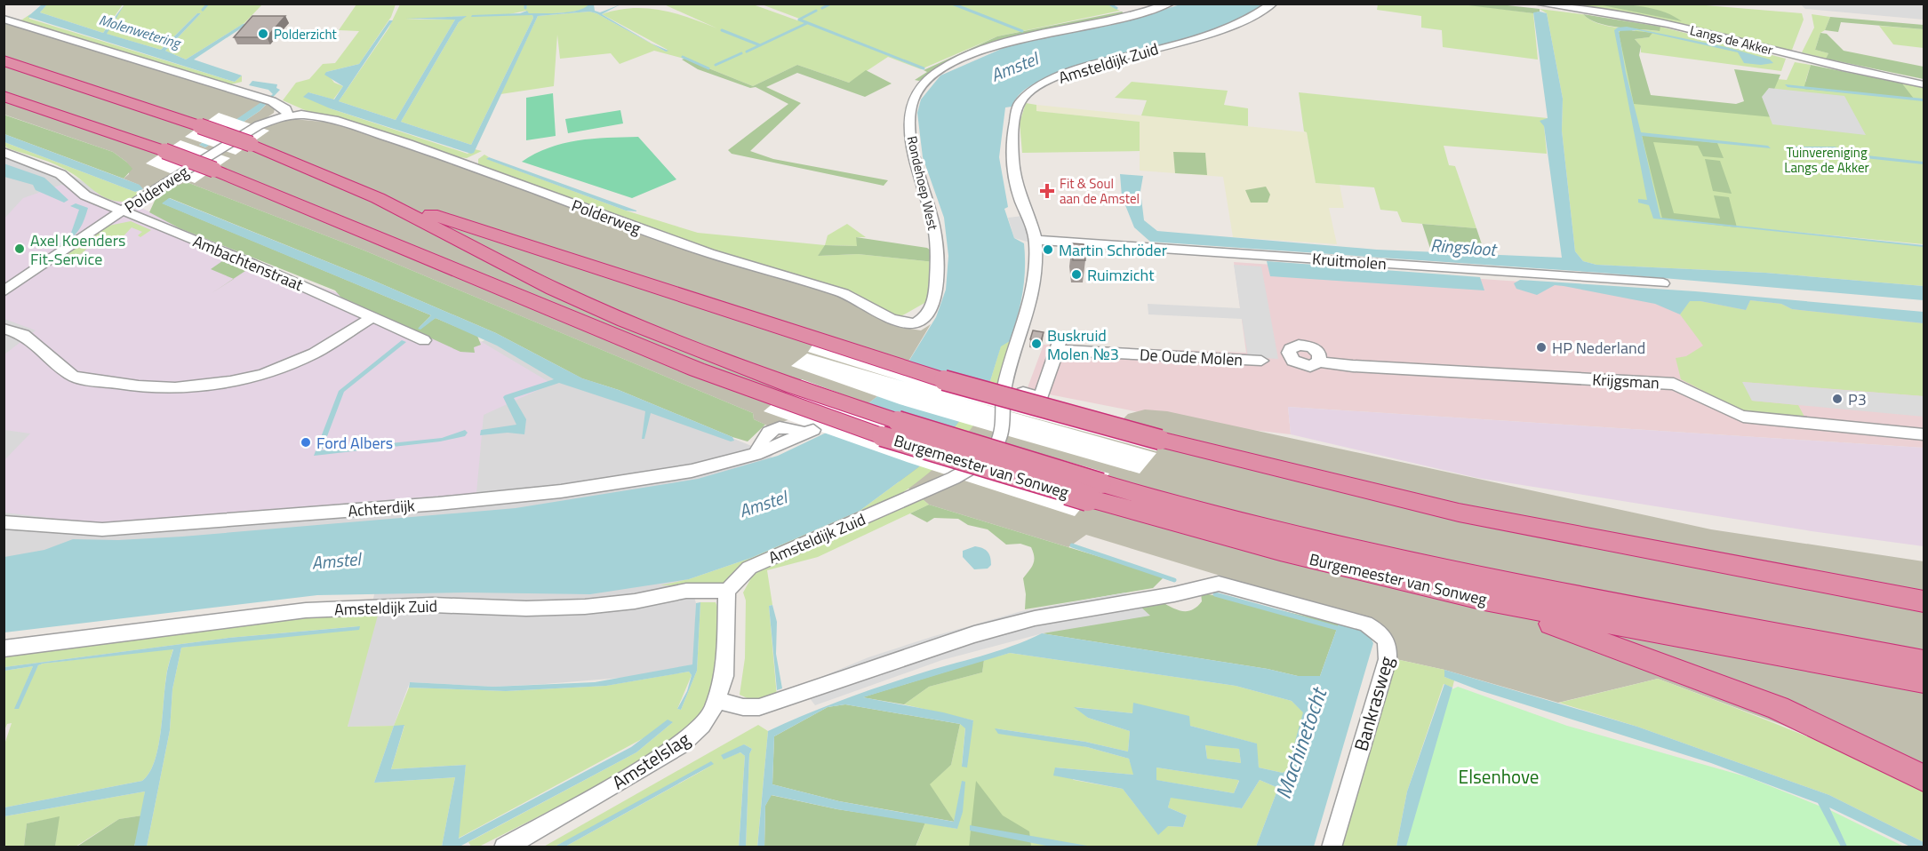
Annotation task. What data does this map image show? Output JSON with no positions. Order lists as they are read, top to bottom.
{
  "streets": {
    "highway": ["Burgemeester van Sonweg"],
    "street": [
      "Langs de Akker",
      "Amsteldijk Zuid",
      "Rondehoep West",
      "Polderweg",
      "Kruitmolen",
      "Ambachtenstraat",
      "De Oude Molen",
      "Krijgsman",
      "Achterdijk",
      "Bankrasweg",
      "Amstelslag"
    ]
  },
  "crossings": [
    ["Amsteldijk Zuid", "Kruitmolen"],
    ["Amsteldijk Zuid", "De Oude Molen"],
    ["Amsteldijk Zuid", "Amstelslag"],
    ["Rondehoep West", "Polderweg"],
    ["Polderweg", "Ambachtenstraat"],
    ["Bankrasweg", "Amstelslag"]
  ],
  "water": [
    "Molenwetering",
    "Amstel",
    "Ringsloot",
    "Machinetocht"
  ],
  "parks": ["Tuinvereniging Langs de Akker", "Elsenhove"],
  "places": {
    "other": [
      "Polderzicht",
      "Axel Koenders Fit-Service",
      "Martin Schröder",
      "Ruimzicht",
      "Buskruid Molen №3",
      "HP Nederland",
      "P3",
      "Ford Albers"
    ],
    "health": ["Fit & Soul aan de Amstel"]
  }
}
